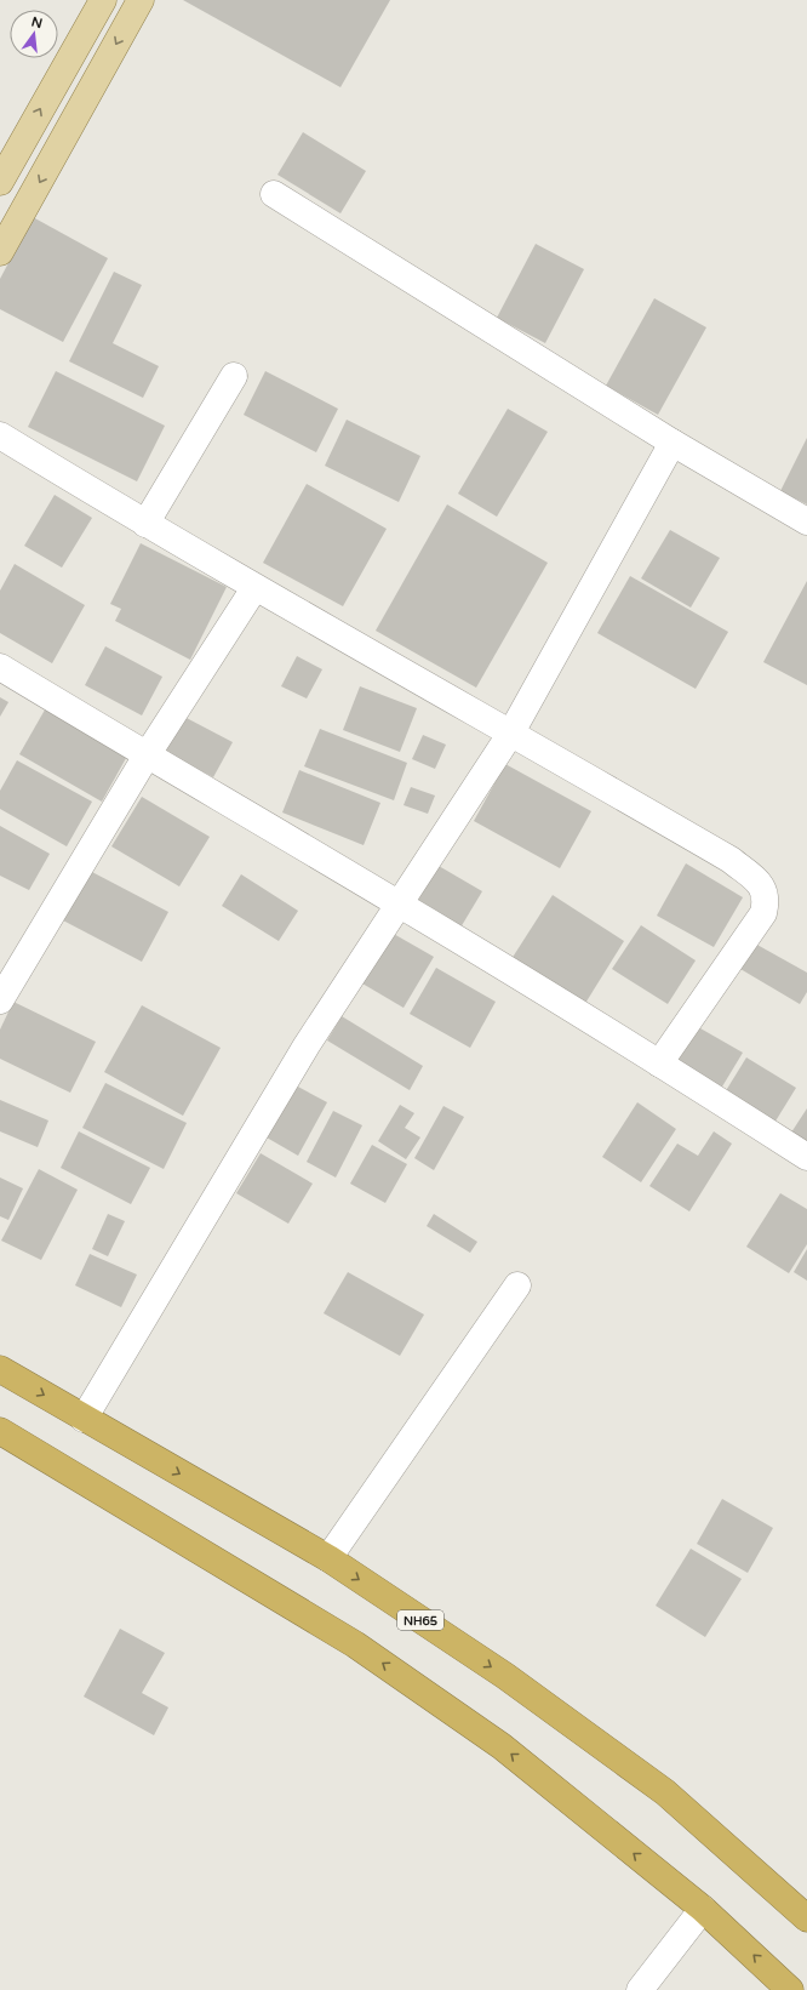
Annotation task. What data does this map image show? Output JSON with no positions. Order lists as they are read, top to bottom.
{
  "streets": {
    "highway": ["NH65"]
  },
  "north": "top"
}
